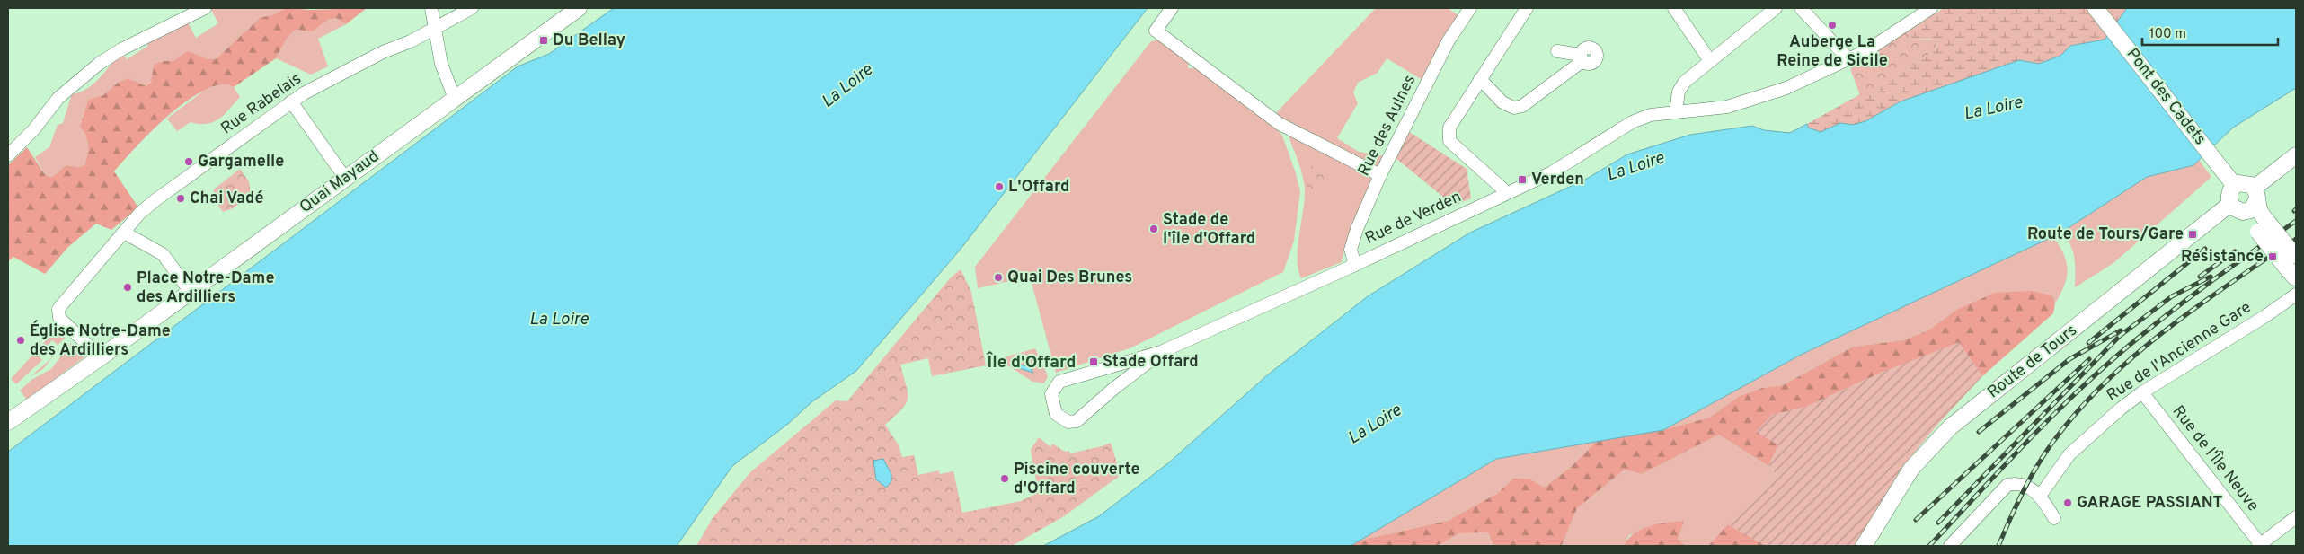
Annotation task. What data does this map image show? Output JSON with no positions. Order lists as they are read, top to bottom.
{
  "streets": {
    "main road": ["Pont des Cadets", "Quai Mayaud", "Route de Tours"],
    "street": [
      "Rue Rabelais",
      "Rue des Aulnes",
      "Rue de Verden",
      "Rue de l'Ancienne Gare",
      "Rue de l'Île Neuve"
    ]
  },
  "crossings": [
    ["Pont des Cadets", "Route de Tours"],
    ["Rue Rabelais", "Quai Mayaud"],
    ["Rue des Aulnes", "Rue de Verden"],
    ["Rue de l'Ancienne Gare", "Rue de l'Île Neuve"]
  ],
  "districts": ["Île d'Offard"],
  "water": ["La Loire"],
  "places": {
    "other": [
      "Auberge La Reine de Sicile",
      "Gargamelle",
      "L'Offard",
      "Chai Vadé",
      "Stade de l'île d'Offard",
      "Quai Des Brunes",
      "Place Notre-Dame des Ardilliers",
      "Église Notre-Dame des Ardilliers",
      "Piscine couverte d'Offard",
      "GARAGE PASSIANT"
    ],
    "transit": [
      "Du Bellay",
      "Verden",
      "Route de Tours/Gare",
      "Résistance",
      "Stade Offard"
    ]
  },
  "scale_bar": "100 m"
}
